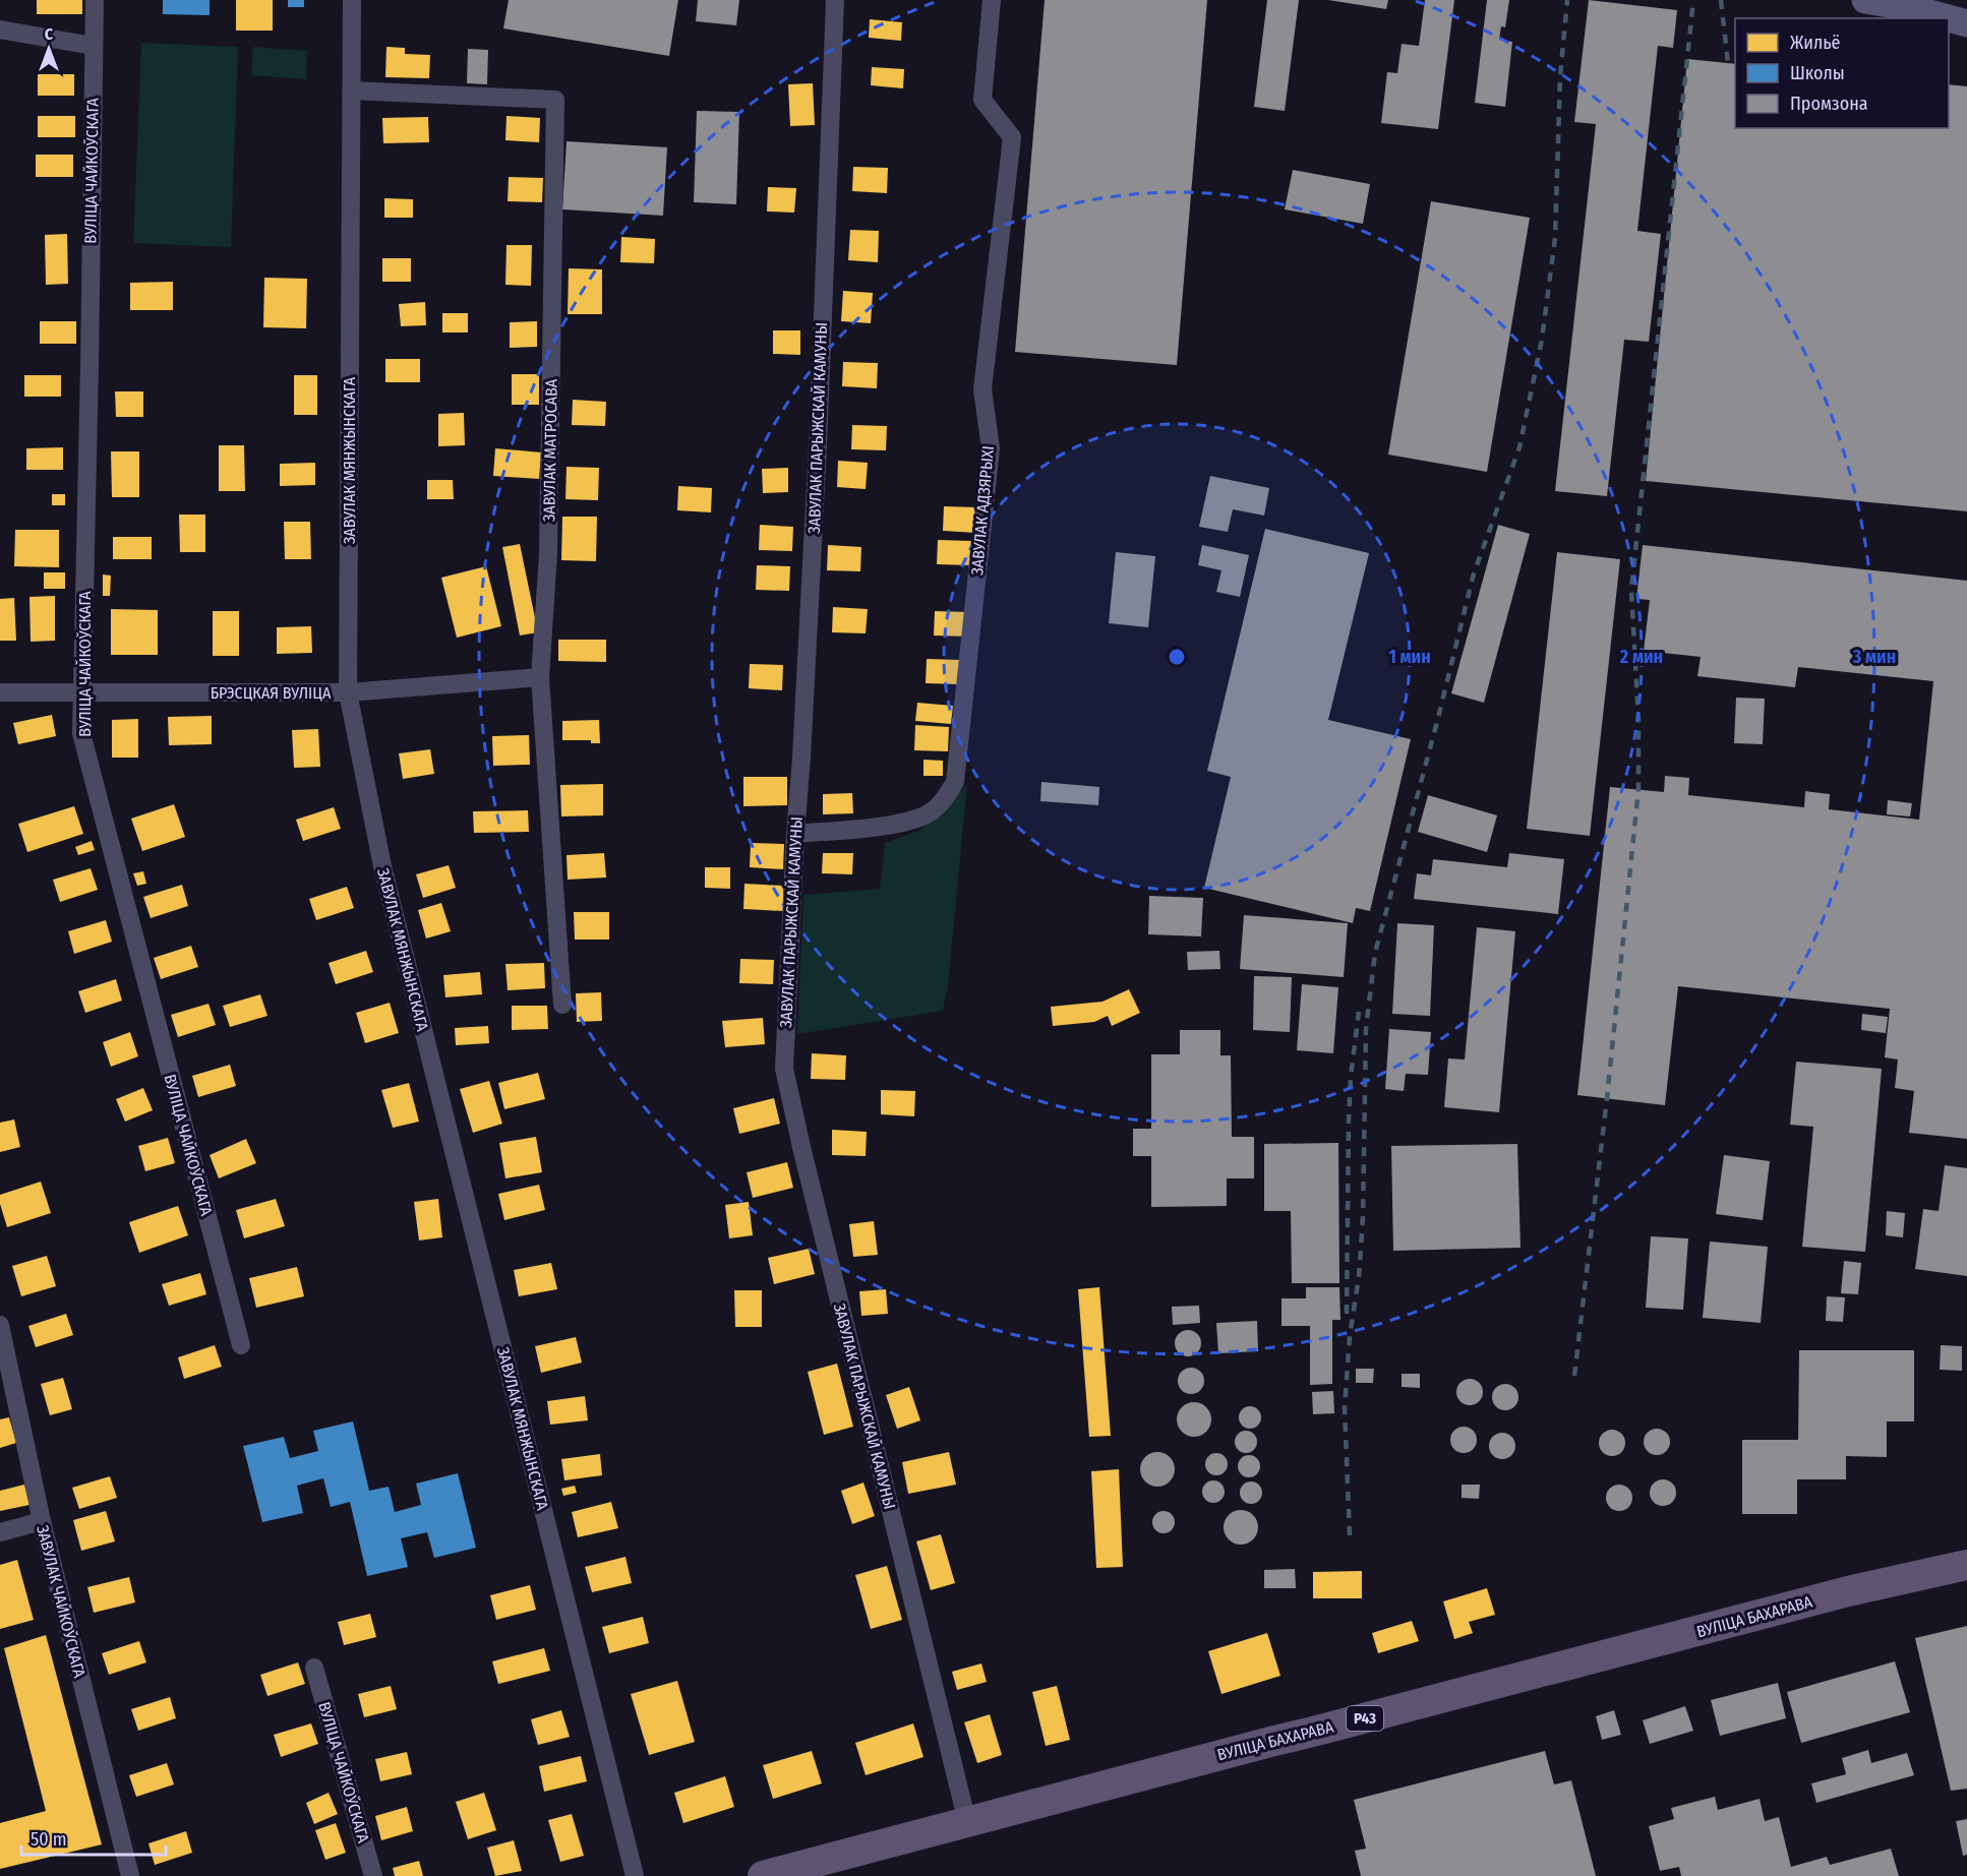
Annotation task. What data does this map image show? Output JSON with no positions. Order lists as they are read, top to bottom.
{
  "streets": {
    "main road": ["ВУЛІЦА БАХАРАВА", "Р43"],
    "street": [
      "ВУЛІЦА ЧАЙКОЎСКАГА",
      "ЗАВУЛАК ПАРЫЖСКАЙ КАМУНЫ",
      "ЗАВУЛАК МАТРОСАВА",
      "ЗАВУЛАК МЯНЖЫНСКАГА",
      "ЗАВУЛАК АДЗЯРЫХІ",
      "БРЭСЦКАЯ ВУЛІЦА",
      "ЗАВУЛАК ЧАЙКОЎСКАГА"
    ]
  },
  "crossings": [
    ["ВУЛІЦА ЧАЙКОЎСКАГА", "БРЭСЦКАЯ ВУЛІЦА"],
    ["ЗАВУЛАК ПАРЫЖСКАЙ КАМУНЫ", "ЗАВУЛАК АДЗЯРЫХІ"],
    ["ЗАВУЛАК ПАРЫЖСКАЙ КАМУНЫ", "ВУЛІЦА БАХАРАВА"],
    ["ЗАВУЛАК МАТРОСАВА", "ЗАВУЛАК МЯНЖЫНСКАГА"],
    ["ЗАВУЛАК МАТРОСАВА", "БРЭСЦКАЯ ВУЛІЦА"],
    ["ЗАВУЛАК МЯНЖЫНСКАГА", "БРЭСЦКАЯ ВУЛІЦА"]
  ],
  "legend": ["Жильё", "Школы", "Промзона"],
  "scale_bar": "50 m",
  "north": "top",
  "rings": ["1 мин", "2 мин", "3 мин"]
}
